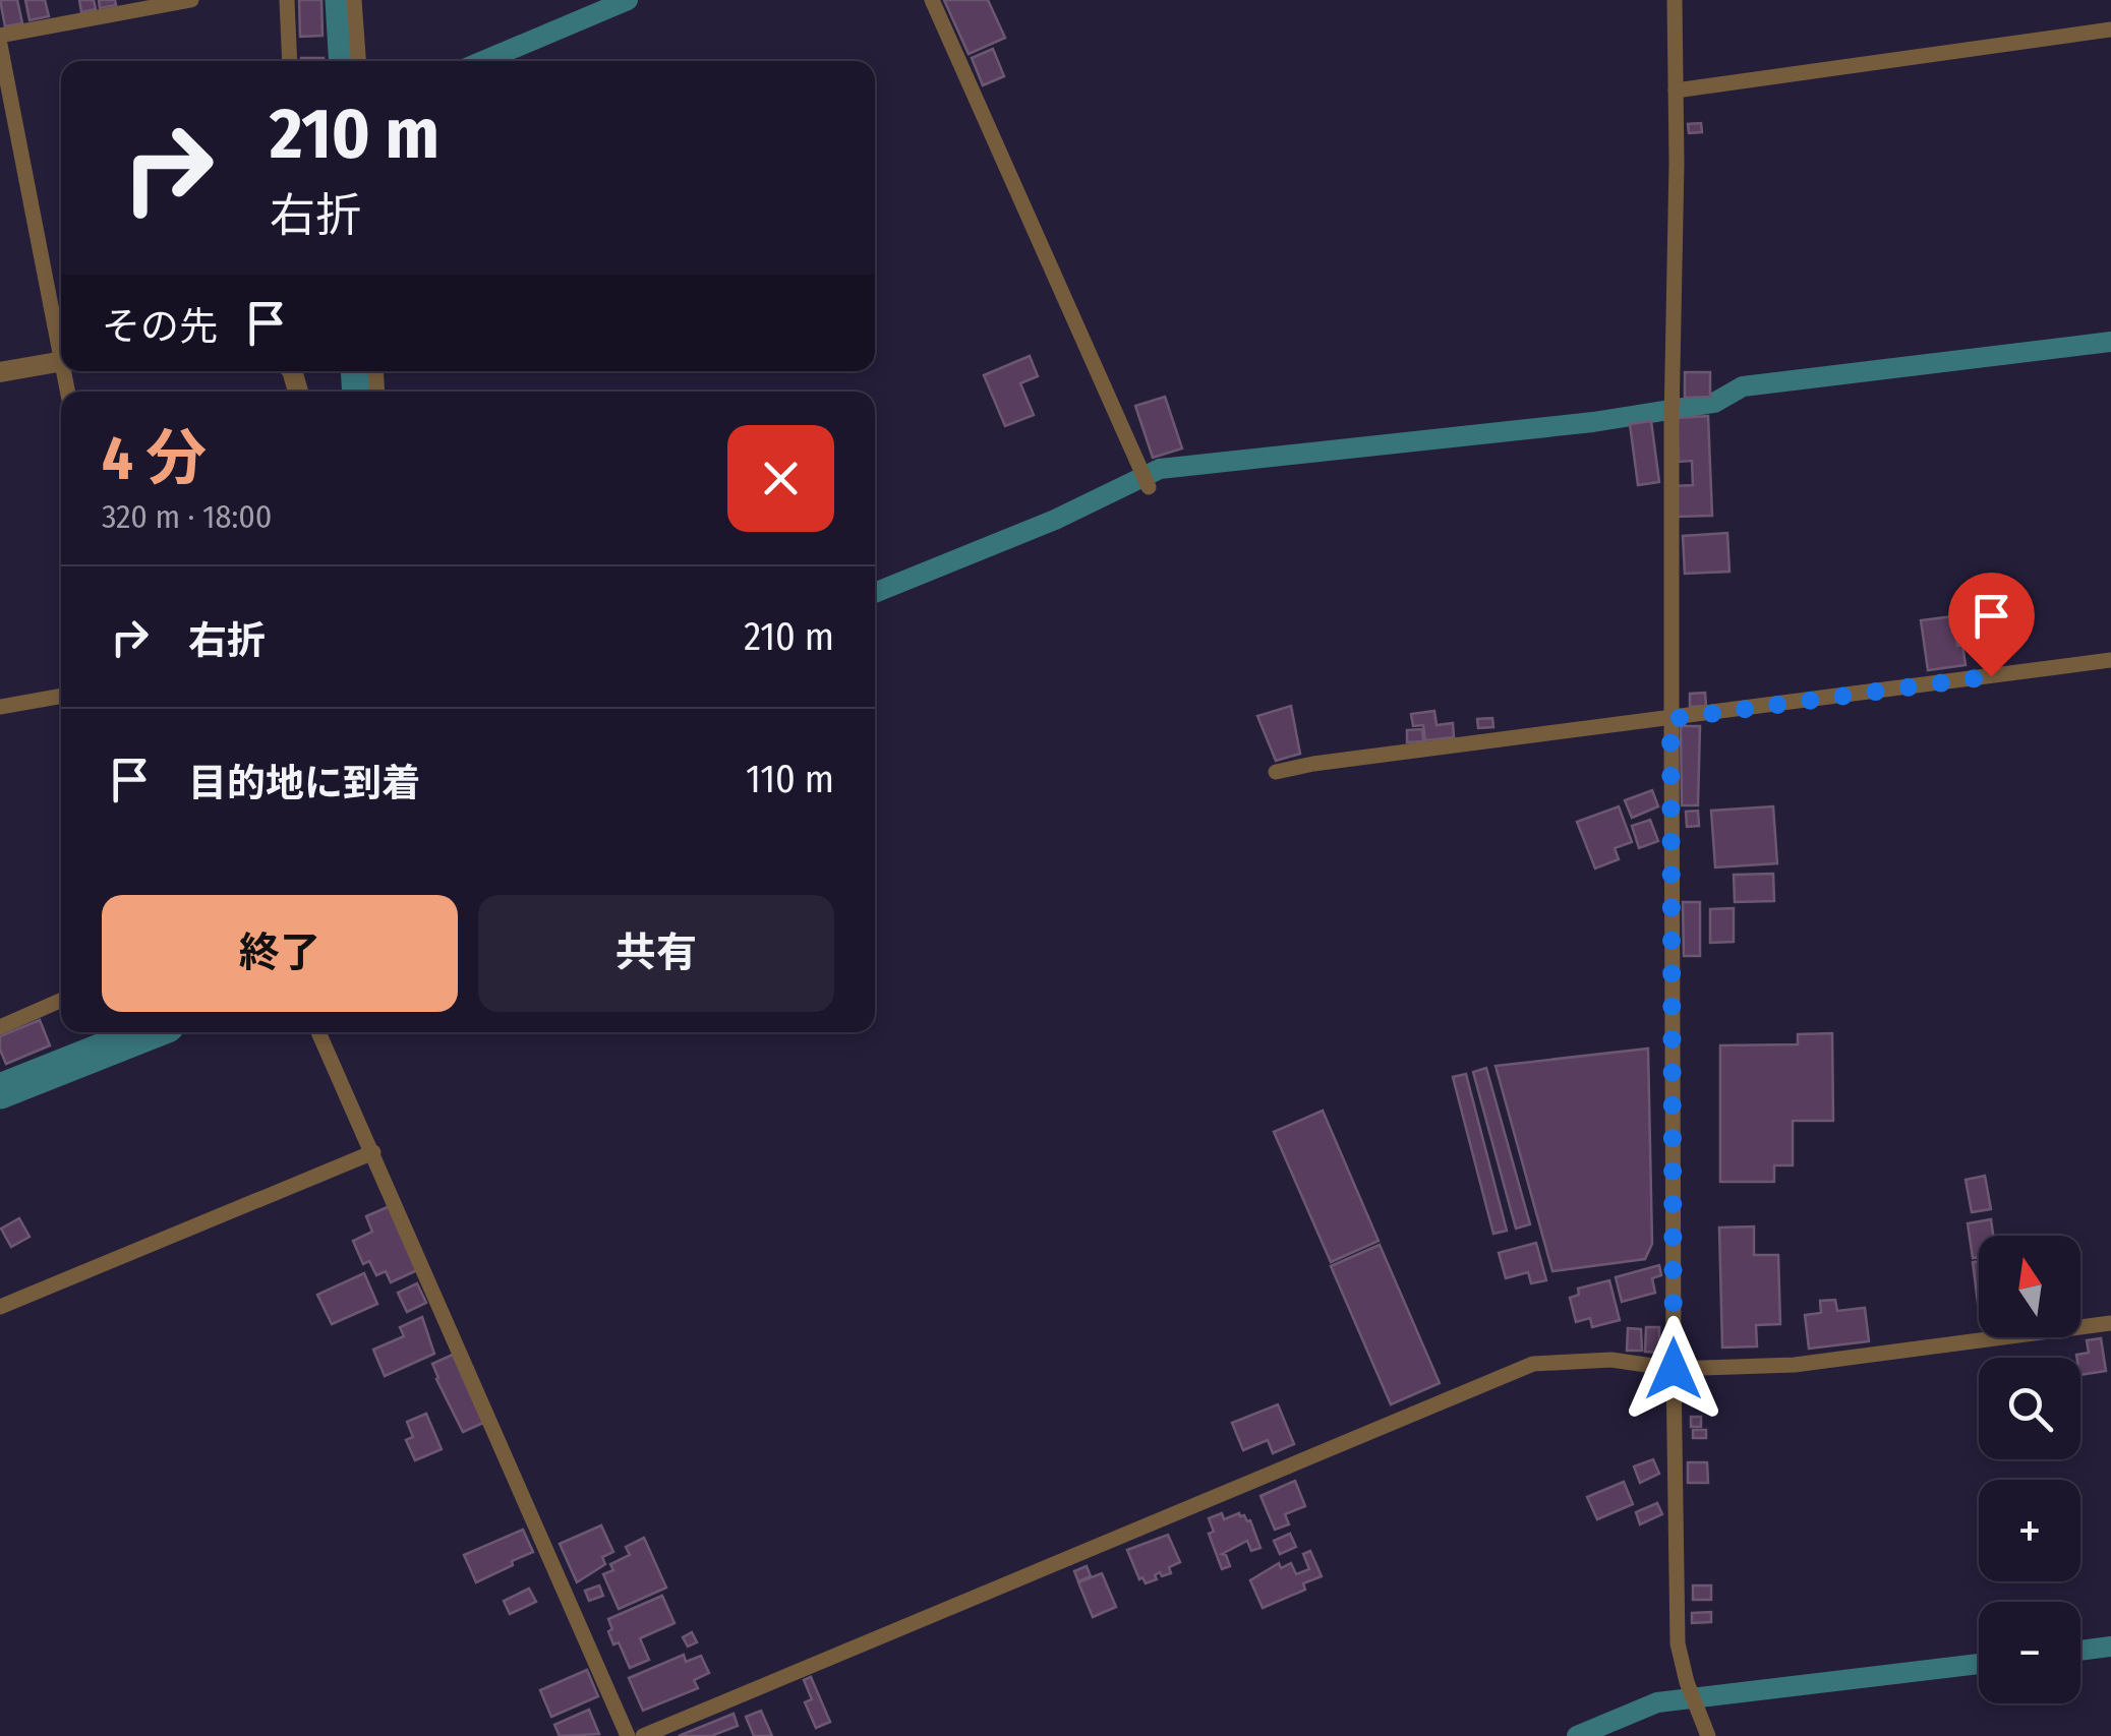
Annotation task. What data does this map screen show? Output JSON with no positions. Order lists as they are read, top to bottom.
{
  "north": "top",
  "page": {
    "turn": ["210 m", "右折"],
    "then": "その先",
    "heading": ["4 分", "320 m · 18:00"],
    "list": [
      {
        "name": "右折",
        "value": "210 m"
      },
      {
        "name": "目的地に到着",
        "value": "110 m"
      }
    ],
    "buttons": ["終了", "共有"],
    "map_buttons": ["+", "−"]
  }
}
